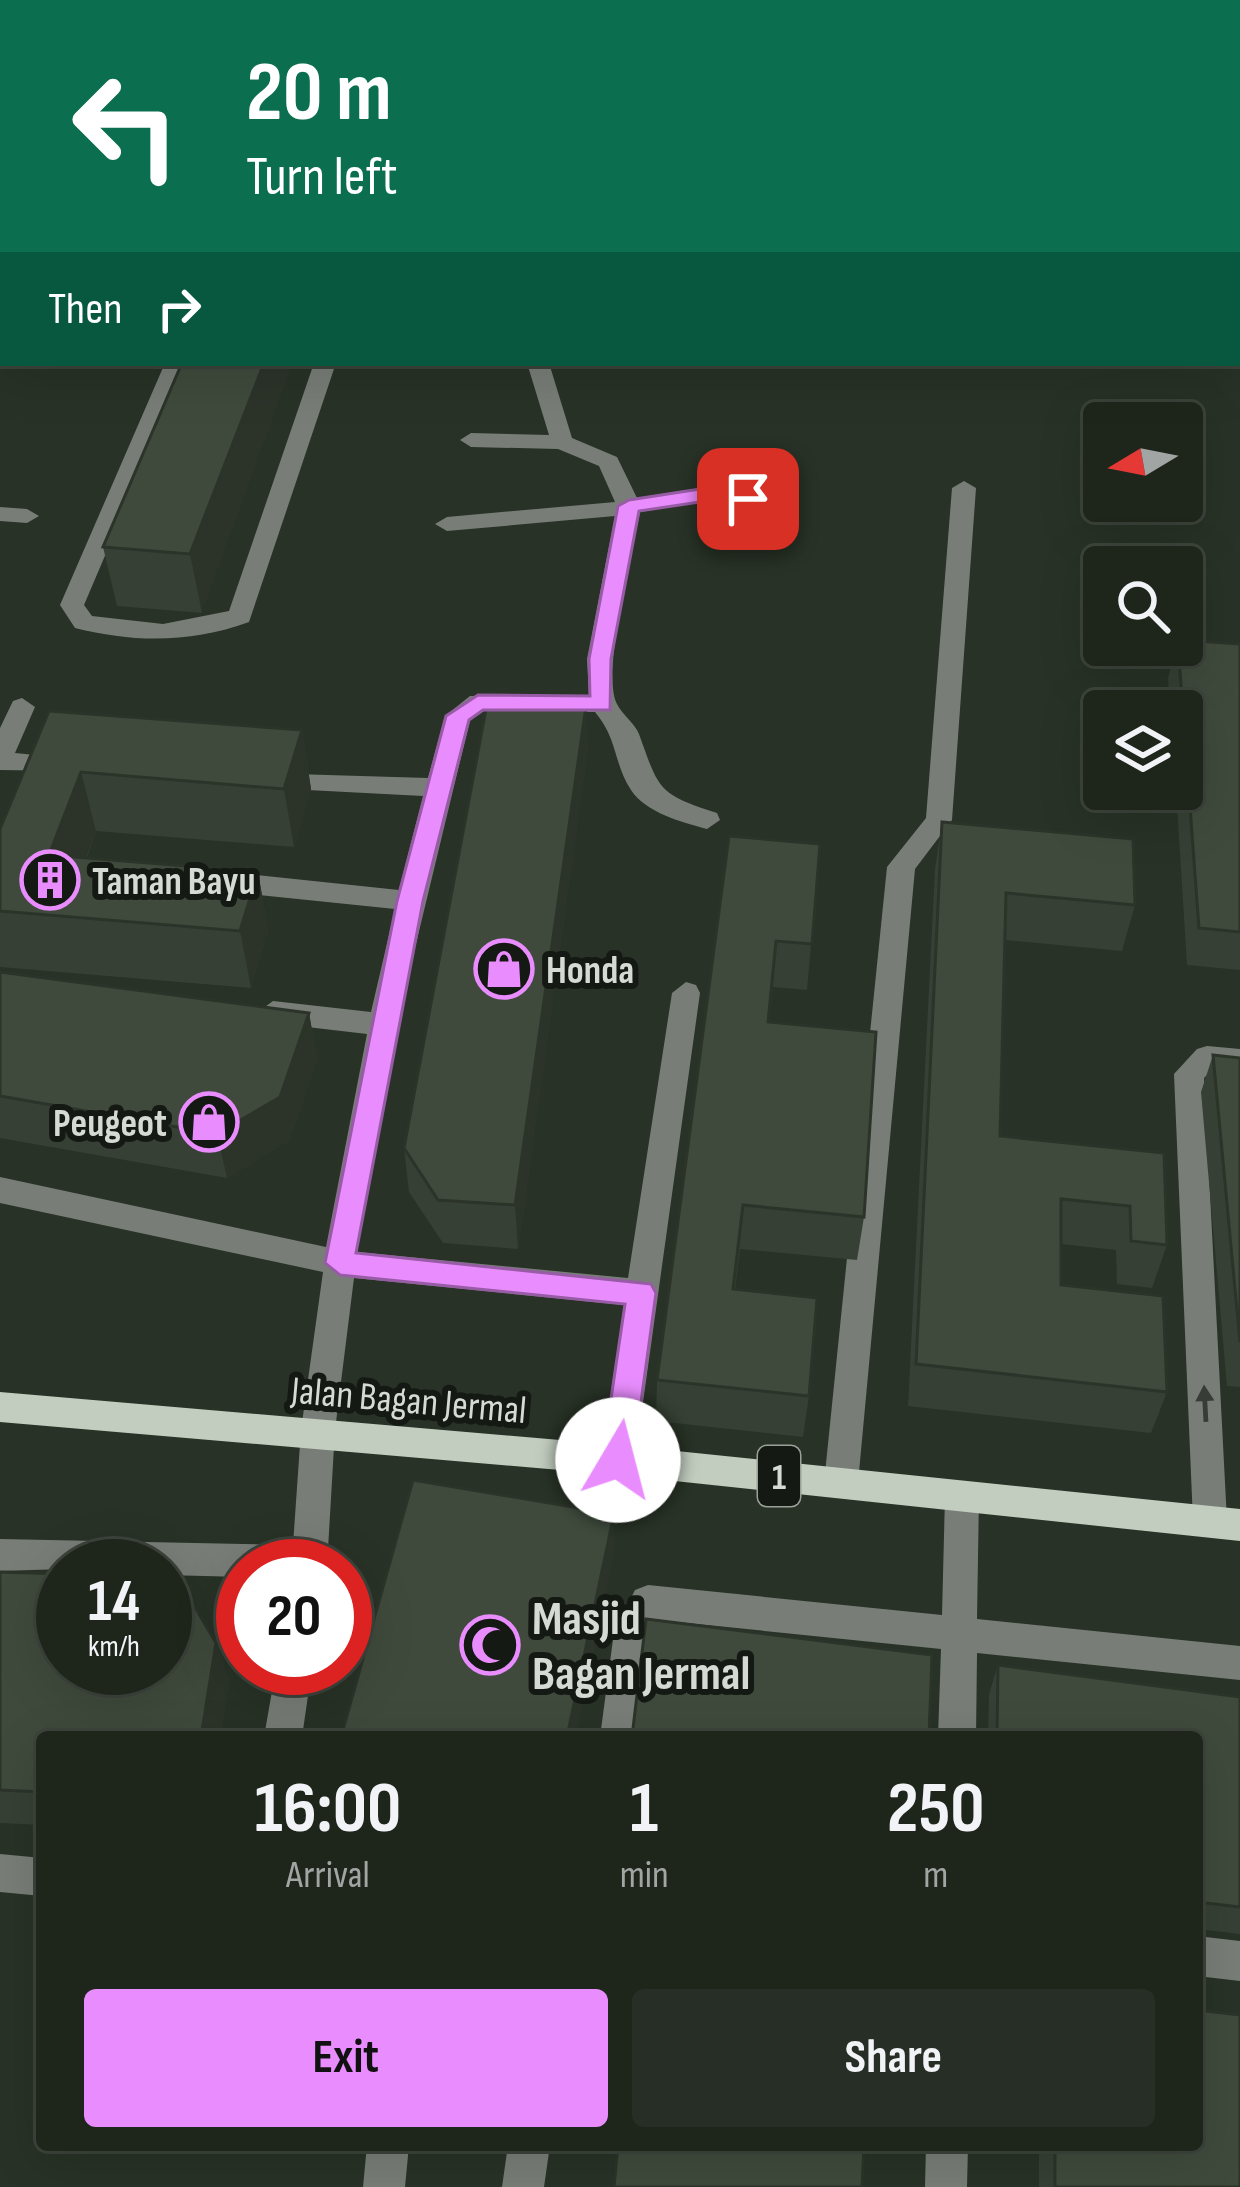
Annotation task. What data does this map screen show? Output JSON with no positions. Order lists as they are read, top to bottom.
{
  "streets": {
    "main road": ["Jalan Bagan Jermal", "1"]
  },
  "places": {
    "building": ["Taman Bayu"],
    "shop": ["Honda", "Peugeot"],
    "mosque": ["Masjid Bagan Jermal"]
  },
  "north": "left",
  "page": {
    "turn": ["20 m", "Turn left"],
    "then": "Then",
    "speed": "14 km/h",
    "limit": "20",
    "eta": [
      "16:00",
      "Arrival",
      "1",
      "min",
      "250",
      "m"
    ],
    "buttons": ["Exit", "Share"]
  }
}
